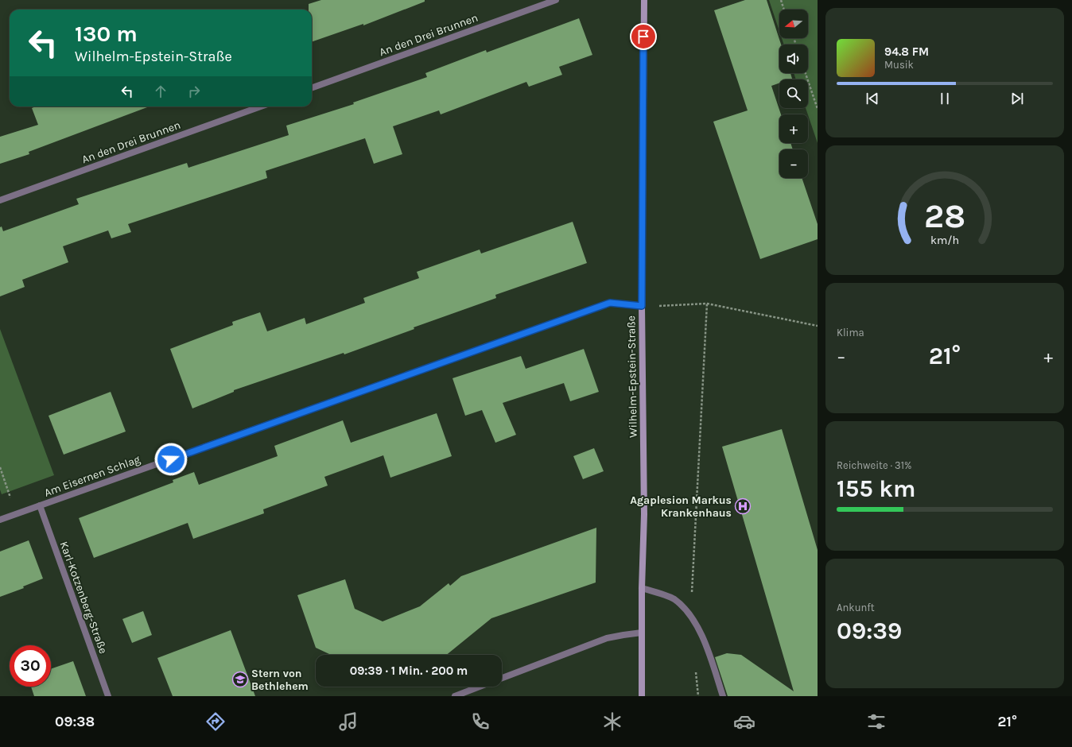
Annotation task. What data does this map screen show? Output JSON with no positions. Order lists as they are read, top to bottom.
{
  "streets": {
    "main road": ["Wilhelm-Epstein-Straße"],
    "street": ["An den Drei Brunnen", "Am Eisernen Schlag", "Karl-Kotzenberg-Straße"]
  },
  "crossings": [
    ["Wilhelm-Epstein-Straße", "Am Eisernen Schlag"],
    ["Am Eisernen Schlag", "Karl-Kotzenberg-Straße"]
  ],
  "places": {
    "hospital": ["Agaplesion Markus Krankenhaus"],
    "school or university": ["Stern von Bethlehem"]
  },
  "north": "left",
  "page": {
    "map_buttons": ["+", "−"],
    "turn": ["130 m", "Wilhelm-Epstein-Straße"],
    "song": ["94.8 FM", "Musik"],
    "tile": [
      "Klima",
      ["Reichweite · 31%", "155 km"],
      ["Ankunft", "09:39"]
    ],
    "heat": ["−", "21°", "+"],
    "limit": "30",
    "trip": "09:39 · 1 Min. · 200 m",
    "tabs": ["09:38", "21°"],
    "gauge": ["28", "km/h"]
  }
}
